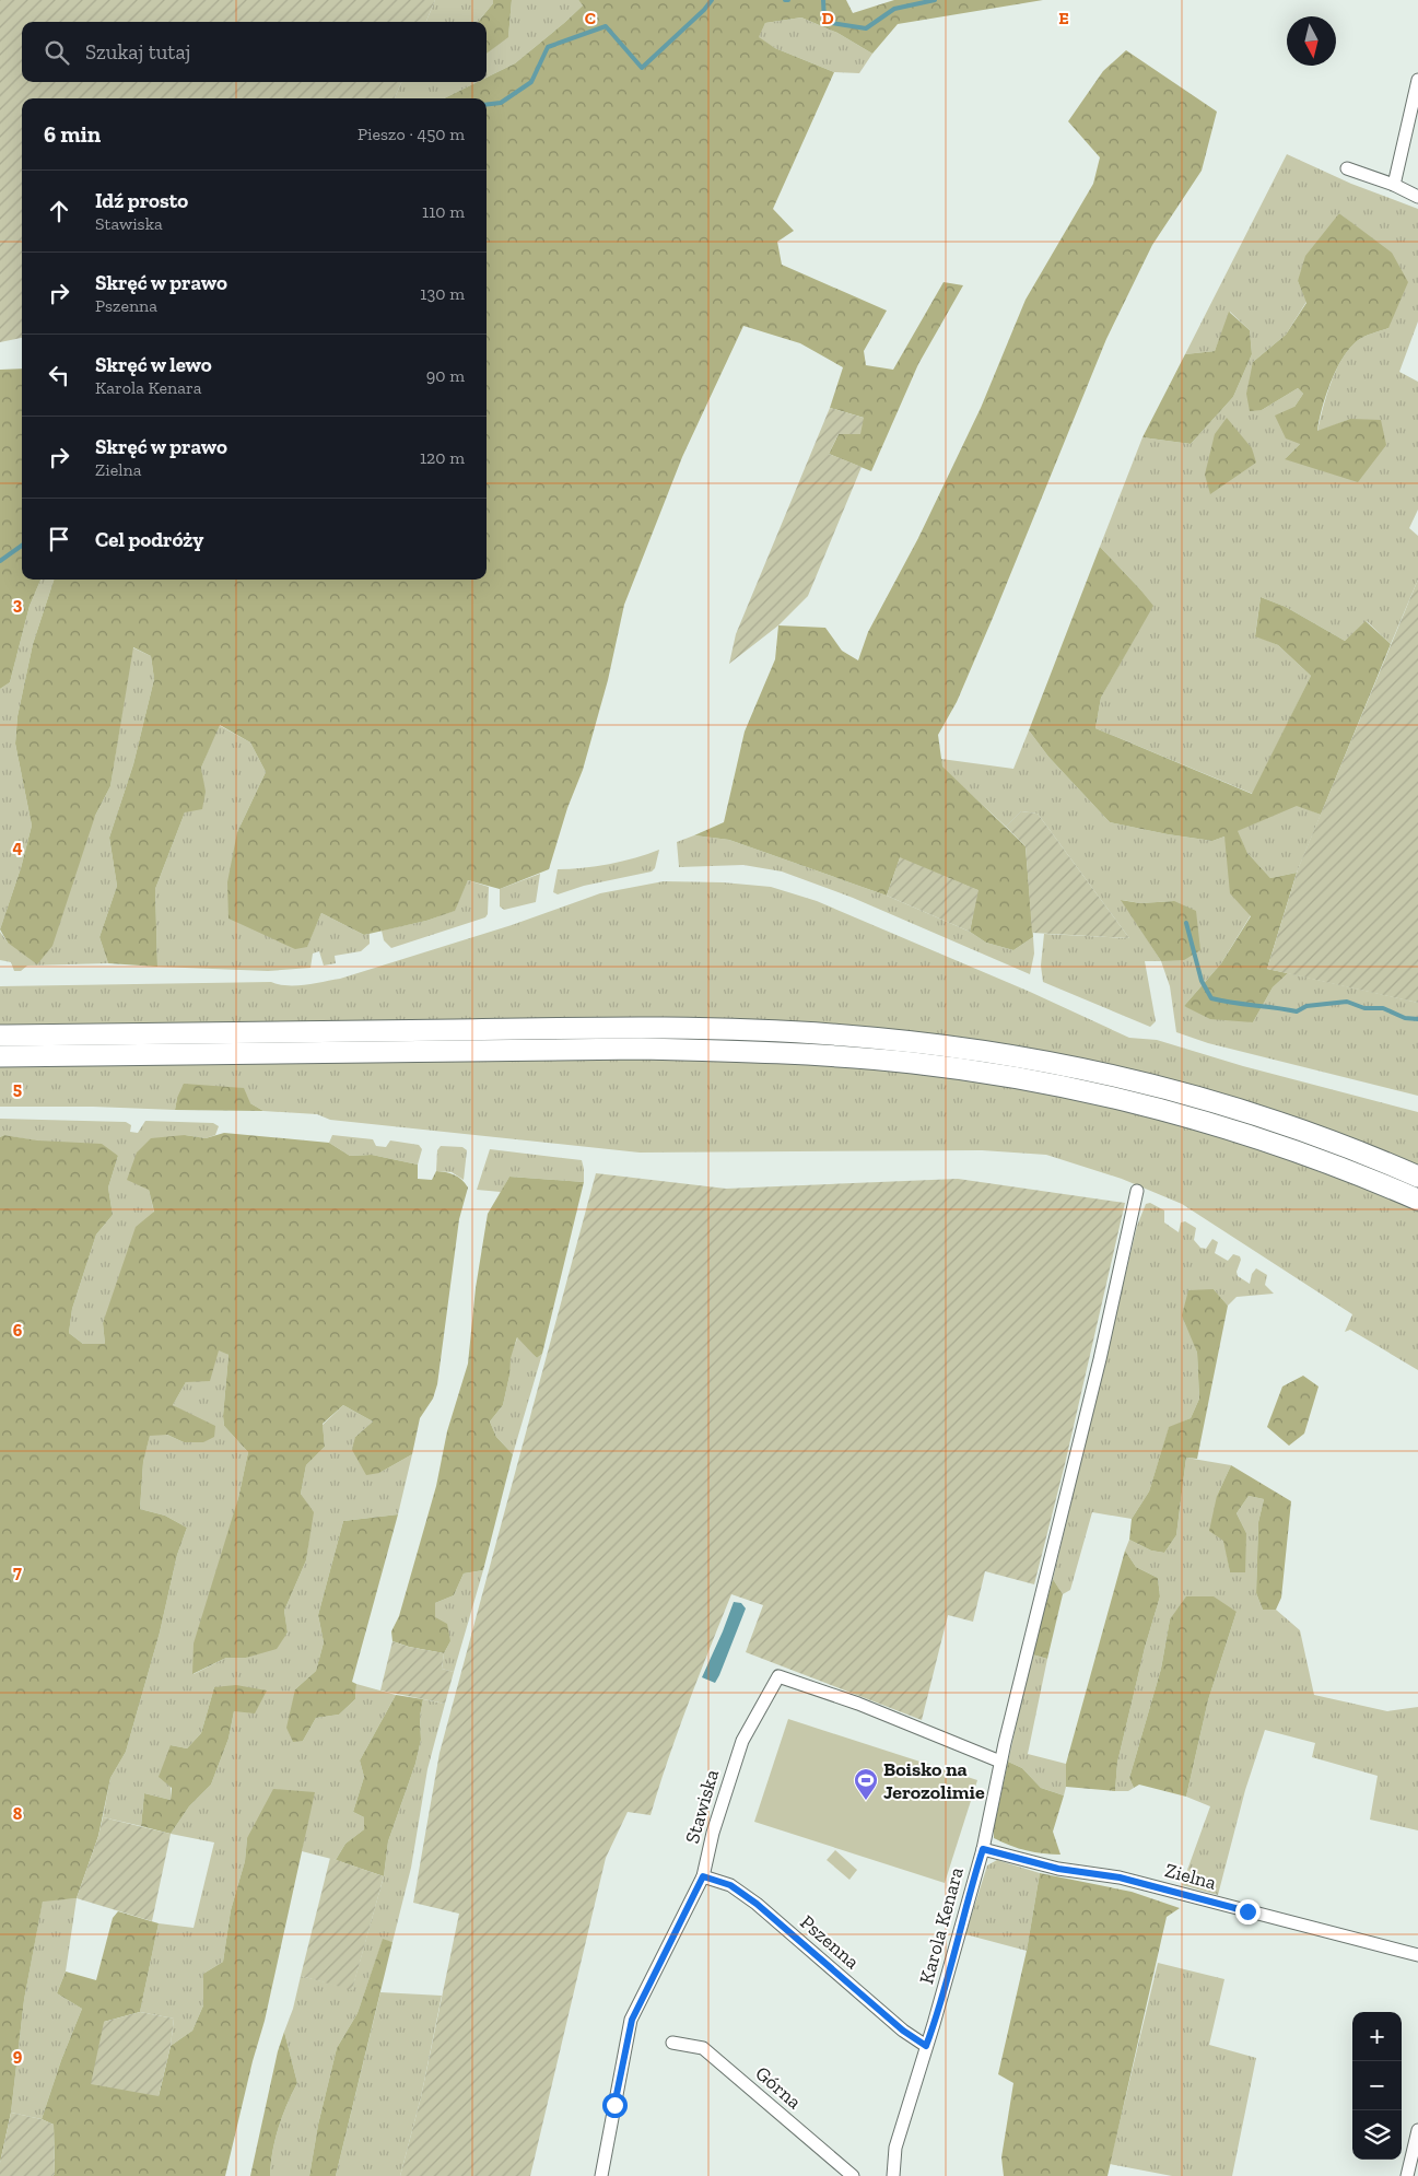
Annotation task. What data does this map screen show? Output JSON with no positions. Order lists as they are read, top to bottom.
{
  "streets": {
    "street": [
      "Stawiska",
      "Zielna",
      "Karola Kenara",
      "Pszenna",
      "Górna"
    ]
  },
  "crossings": [
    ["Stawiska", "Karola Kenara"],
    ["Stawiska", "Pszenna"],
    ["Zielna", "Karola Kenara"],
    ["Karola Kenara", "Pszenna"]
  ],
  "places": {
    "sports": ["Boisko na Jerozolimie"]
  },
  "north": "bottom",
  "page": {
    "search": "Szukaj tutaj",
    "heading": ["6 min", "Pieszo · 450 m"],
    "list": [
      ["Idź prosto", "Stawiska", "110 m"],
      ["Skręć w prawo", "Pszenna", "130 m"],
      ["Skręć w lewo", "Karola Kenara", "90 m"],
      ["Skręć w prawo", "Zielna", "120 m"],
      "Cel podróży"
    ],
    "map_buttons": ["+", "−"]
  },
  "grid": {
    "columns": ["C", "D", "E"],
    "rows": [
      "3",
      "4",
      "5",
      "6",
      "7",
      "8",
      "9"
    ]
  }
}
